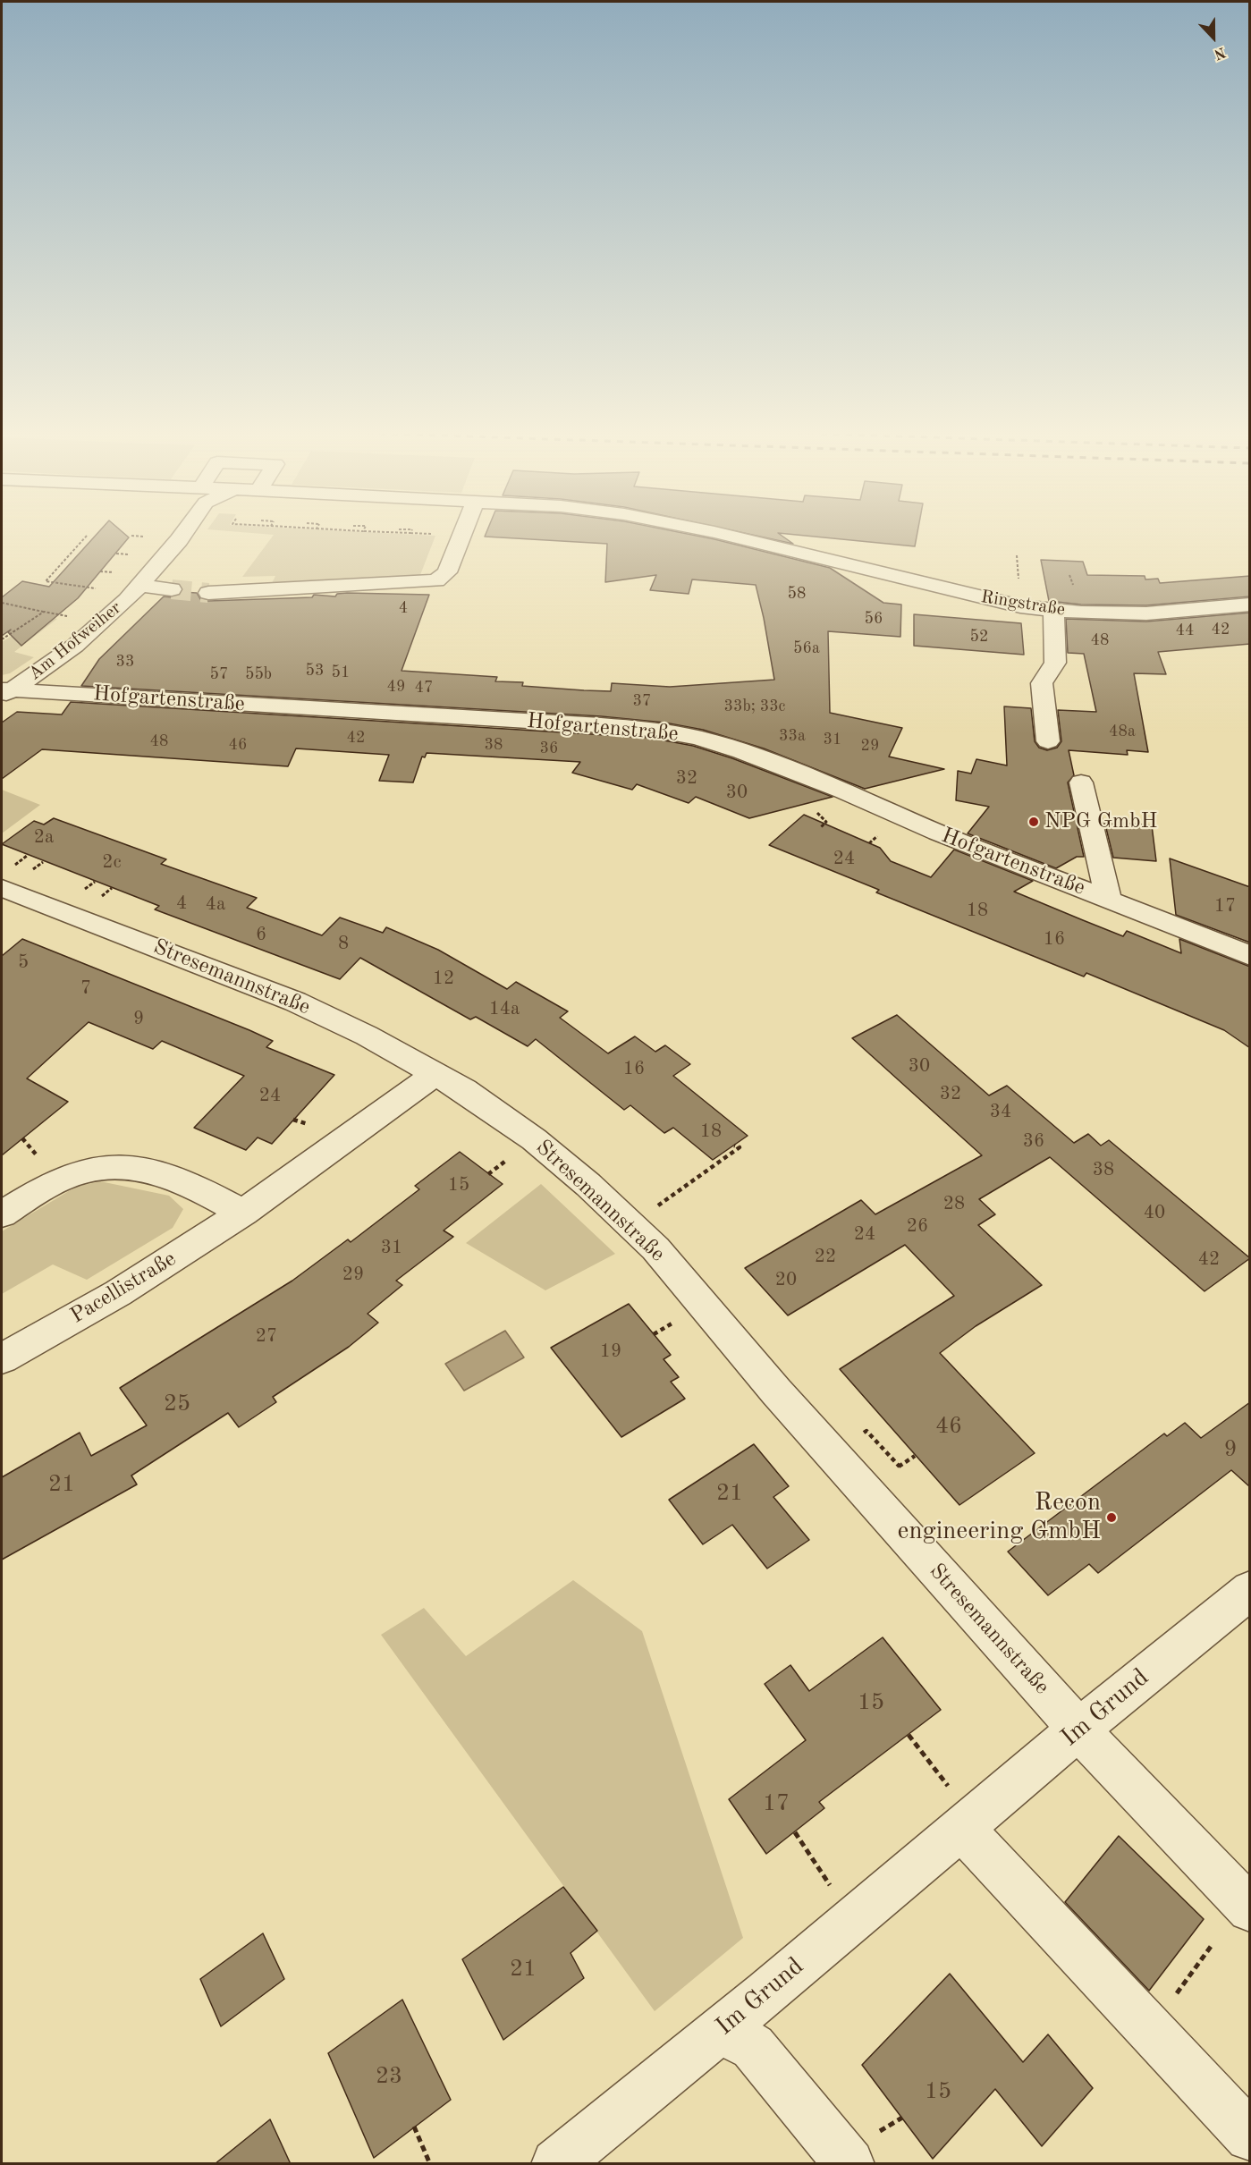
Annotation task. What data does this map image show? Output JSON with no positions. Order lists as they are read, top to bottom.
{
  "streets": {
    "street": [
      "Ringstraße",
      "Am Hofweiher",
      "Hofgartenstraße",
      "Stresemannstraße",
      "Pacellistraße",
      "Im Grund"
    ]
  },
  "crossings": [
    ["Am Hofweiher", "Hofgartenstraße"],
    ["Stresemannstraße", "Pacellistraße"],
    ["Stresemannstraße", "Im Grund"]
  ],
  "places": ["NPG GmbH", "Recon engineering GmbH"],
  "house_numbers": [
    "58",
    "4",
    "56",
    "42",
    "44",
    "52",
    "48",
    "56a",
    "33",
    "53",
    "51",
    "57",
    "55b",
    "49",
    "47",
    "37",
    "33b; 33c",
    "48a",
    "33a",
    "42",
    "31",
    "48",
    "46",
    "38",
    "29",
    "36",
    "32",
    "30",
    "2a",
    "24",
    "2c",
    "4",
    "4a",
    "17",
    "18",
    "6",
    "16",
    "8",
    "5",
    "12",
    "7",
    "14a",
    "9",
    "30",
    "16",
    "32",
    "24",
    "34",
    "18",
    "36",
    "38",
    "15",
    "28",
    "40",
    "26",
    "24",
    "31",
    "22",
    "42",
    "29",
    "20",
    "27",
    "19",
    "25",
    "46",
    "9",
    "21",
    "21",
    "15",
    "17",
    "21",
    "23",
    "15"
  ],
  "north": "bottom"
}
